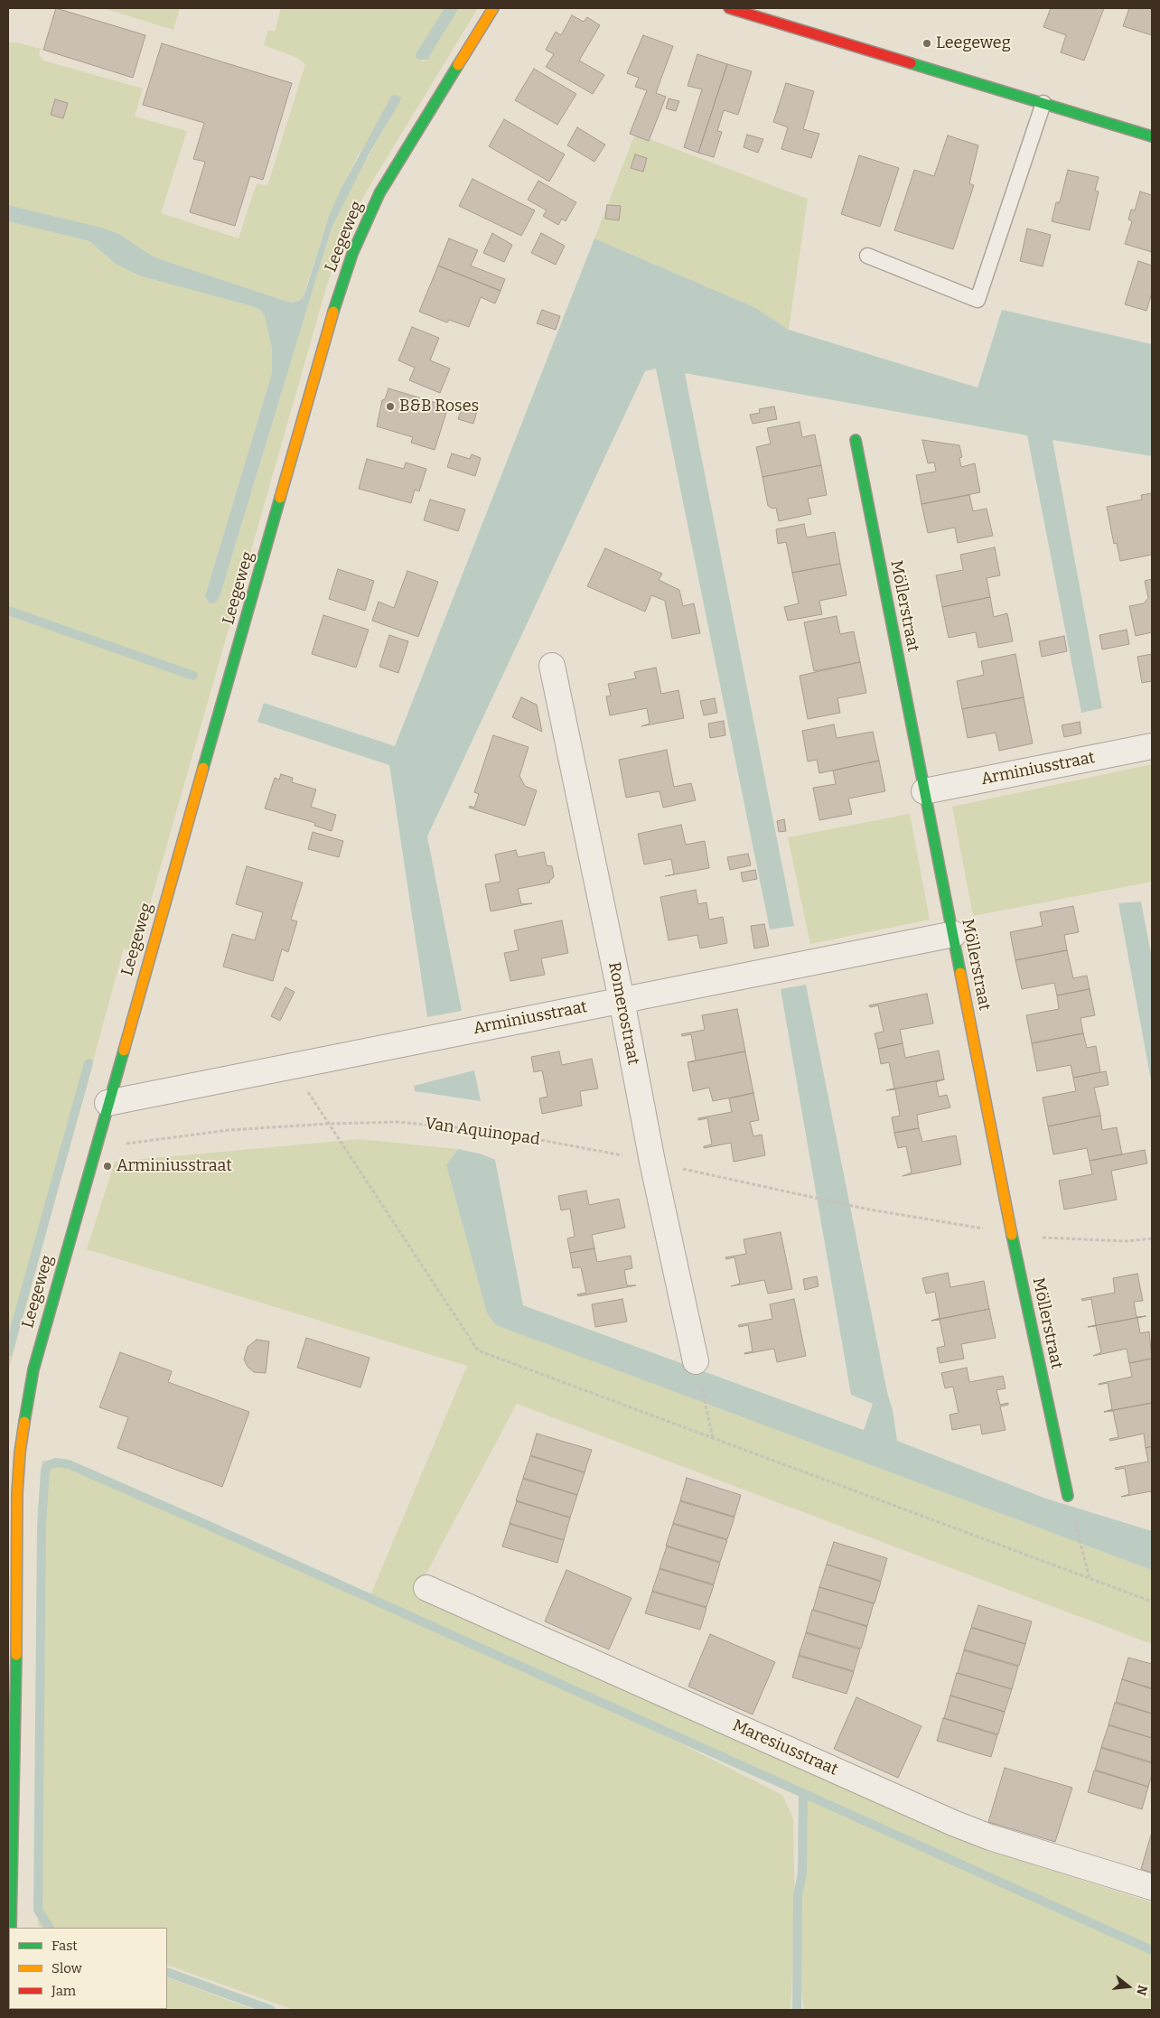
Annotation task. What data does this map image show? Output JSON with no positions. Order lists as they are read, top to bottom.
{
  "streets": {
    "main road": ["Leegeweg", "Möllerstraat"],
    "street": ["Arminiusstraat", "Romerostraat", "Maresiusstraat"],
    "path": ["Van Aquinopad"]
  },
  "crossings": [
    ["Leegeweg", "Arminiusstraat"],
    ["Leegeweg", "Van Aquinopad"],
    ["Möllerstraat", "Arminiusstraat"],
    ["Arminiusstraat", "Romerostraat"],
    ["Romerostraat", "Van Aquinopad"]
  ],
  "places": ["Leegeweg", "B&B Roses", "Arminiusstraat"],
  "legend": ["Fast", "Slow", "Jam"],
  "north": "right"
}
